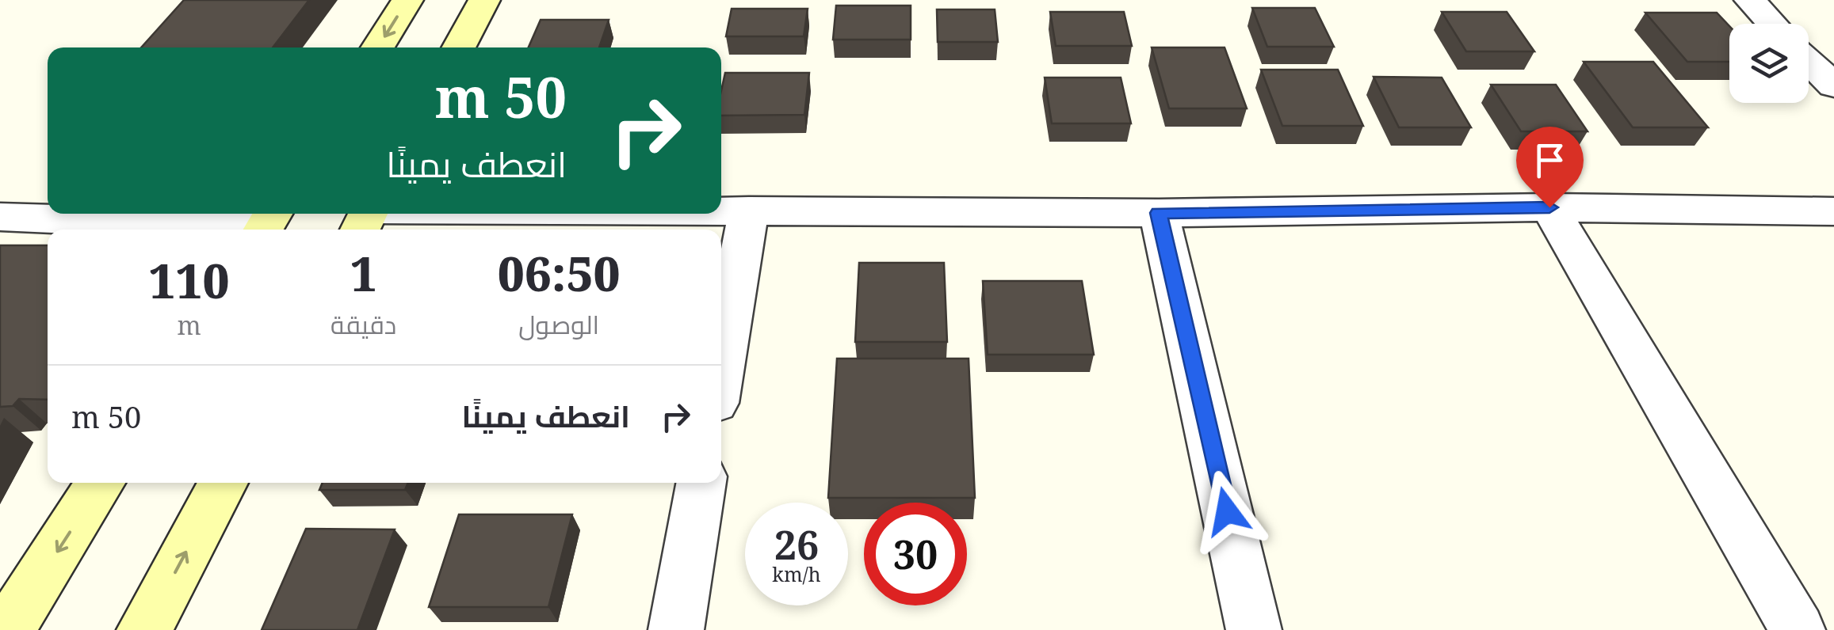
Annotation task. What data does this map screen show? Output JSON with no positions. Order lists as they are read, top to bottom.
{
  "page": {
    "turn": ["50 m", "انعطف يمينًا"],
    "eta": [
      "06:50",
      "الوصول",
      "1",
      "دقيقة",
      "110",
      "m"
    ],
    "list": [
      {
        "name": "انعطف يمينًا",
        "value": "50 m"
      }
    ],
    "speed": "26 km/h",
    "limit": "30"
  }
}
